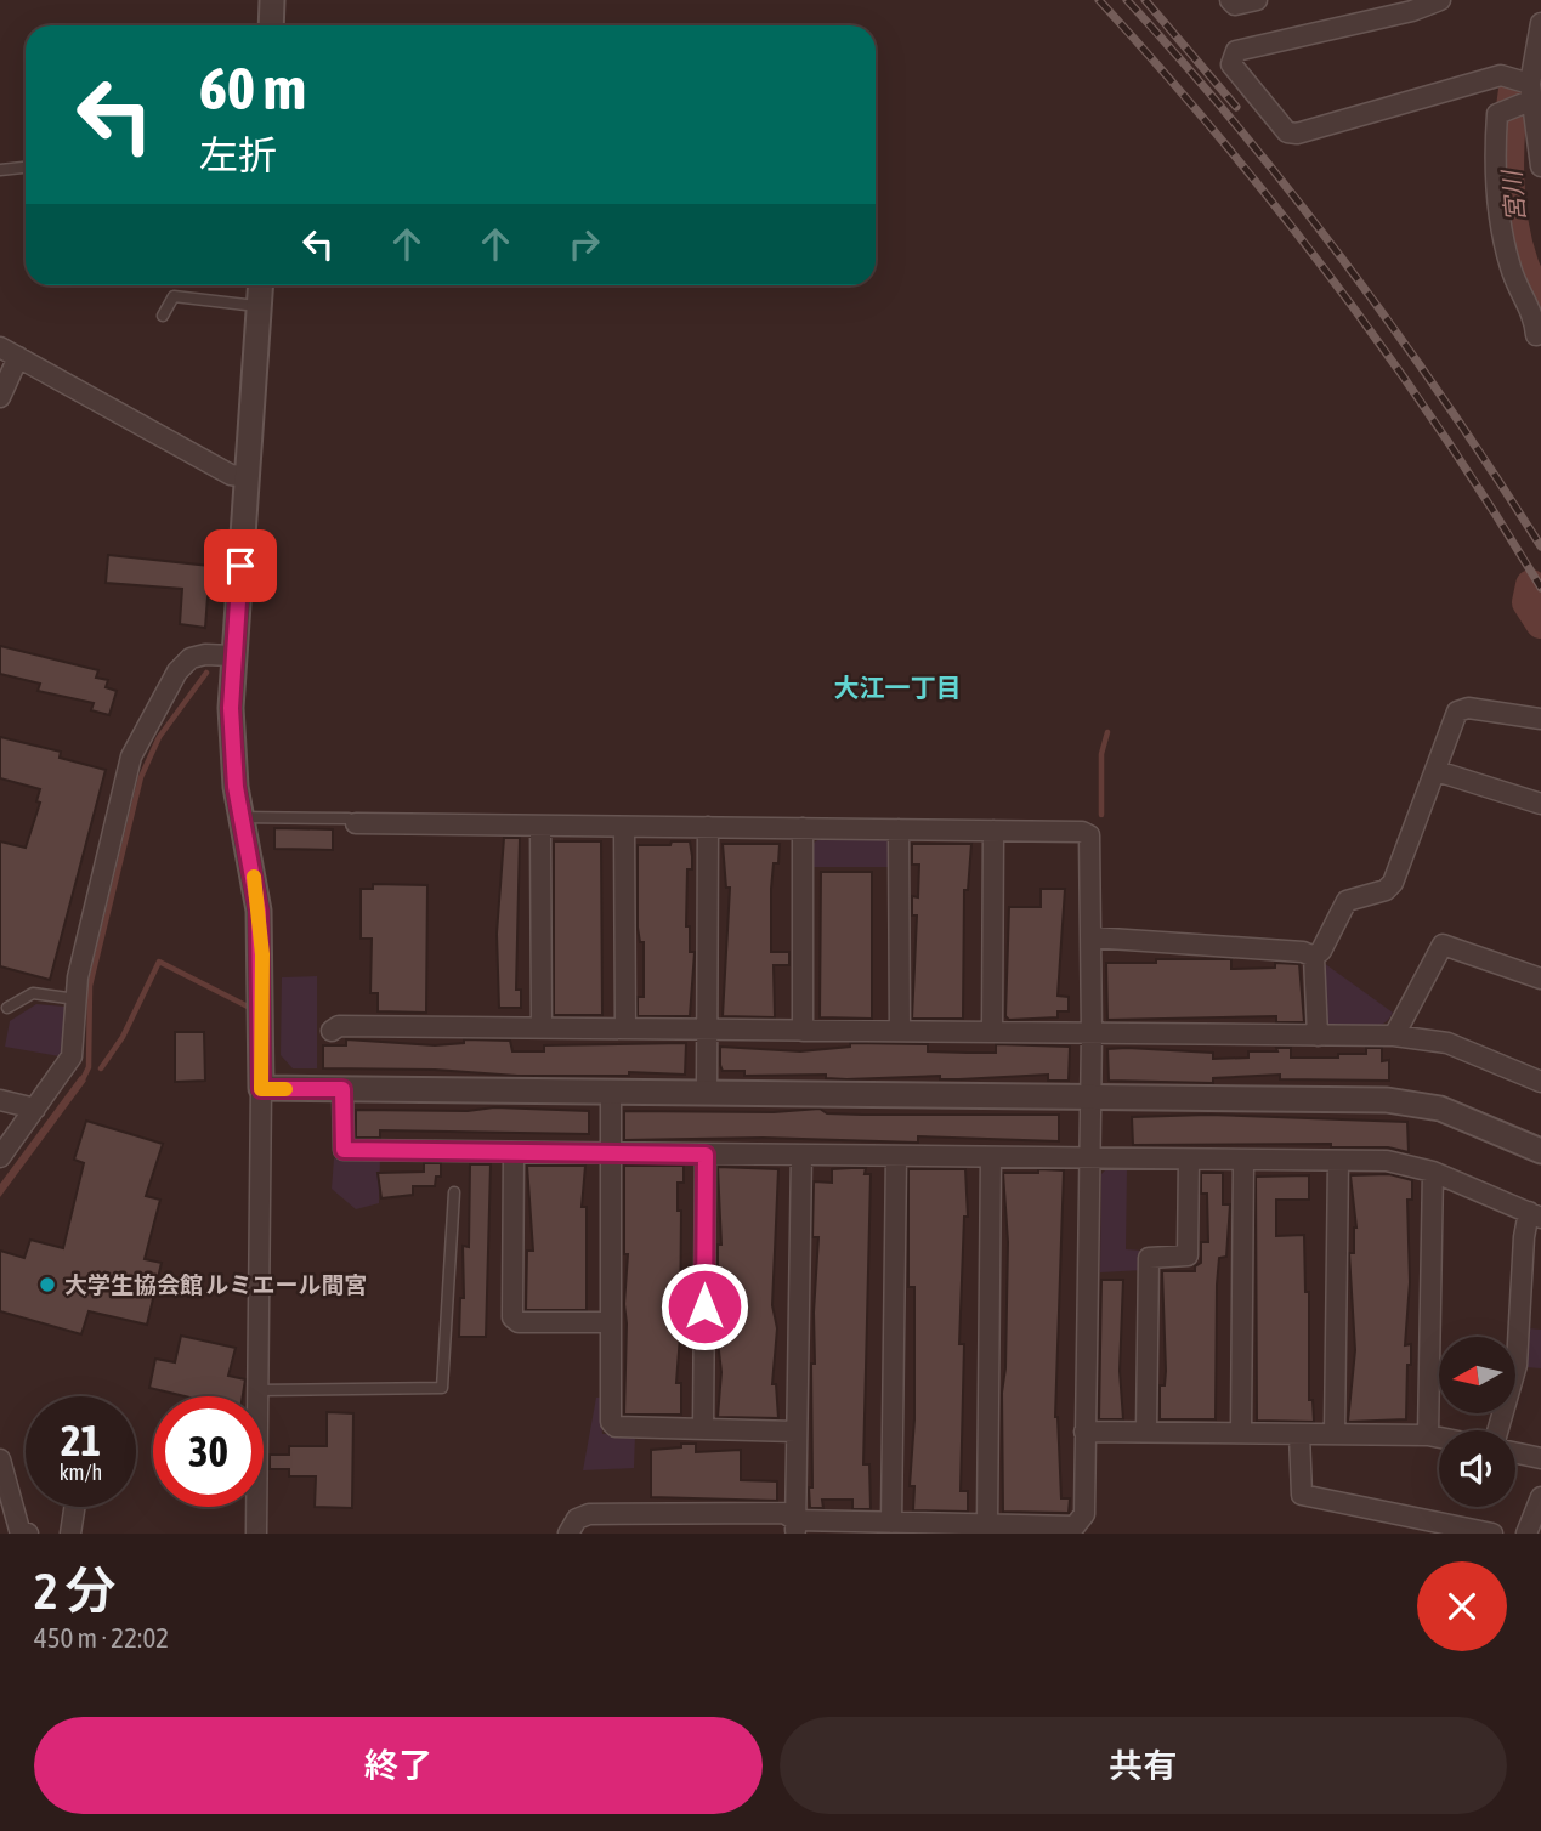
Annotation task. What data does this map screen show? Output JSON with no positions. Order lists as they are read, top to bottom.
{
  "districts": ["大江一丁目"],
  "water": ["宮川"],
  "places": ["大学生協会館 ルミエール間宮"],
  "north": "left",
  "page": {
    "turn": ["60 m", "左折"],
    "speed": "21 km/h",
    "limit": "30",
    "heading": ["2 分", "450 m · 22:02"],
    "buttons": ["終了", "共有"]
  }
}
